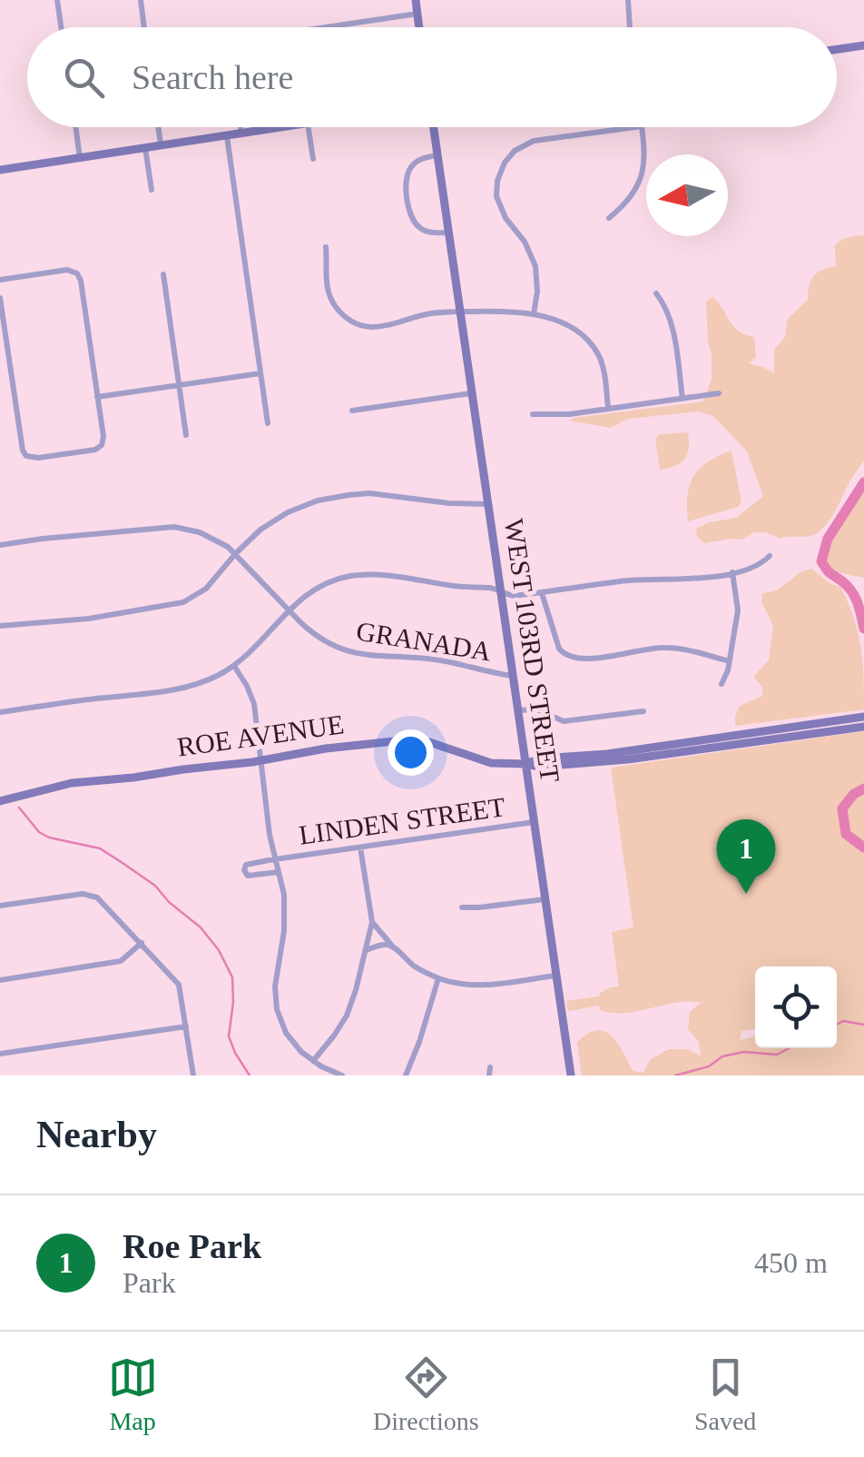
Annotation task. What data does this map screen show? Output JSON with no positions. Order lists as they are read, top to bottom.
{
  "streets": {
    "main road": ["WEST 103RD STREET", "ROE AVENUE"],
    "street": ["GRANADA", "LINDEN STREET"]
  },
  "crossings": [
    ["GRANADA", "WEST 103RD STREET"],
    ["WEST 103RD STREET", "ROE AVENUE"],
    ["WEST 103RD STREET", "LINDEN STREET"]
  ],
  "north": "left",
  "page": {
    "search": "Search here",
    "pins": "1",
    "heading": "Nearby",
    "list": [
      {
        "mark": "1",
        "name": "Roe Park",
        "note": "Park",
        "value": "450 m"
      }
    ],
    "nav": ["Map", "Directions", "Saved"]
  }
}
